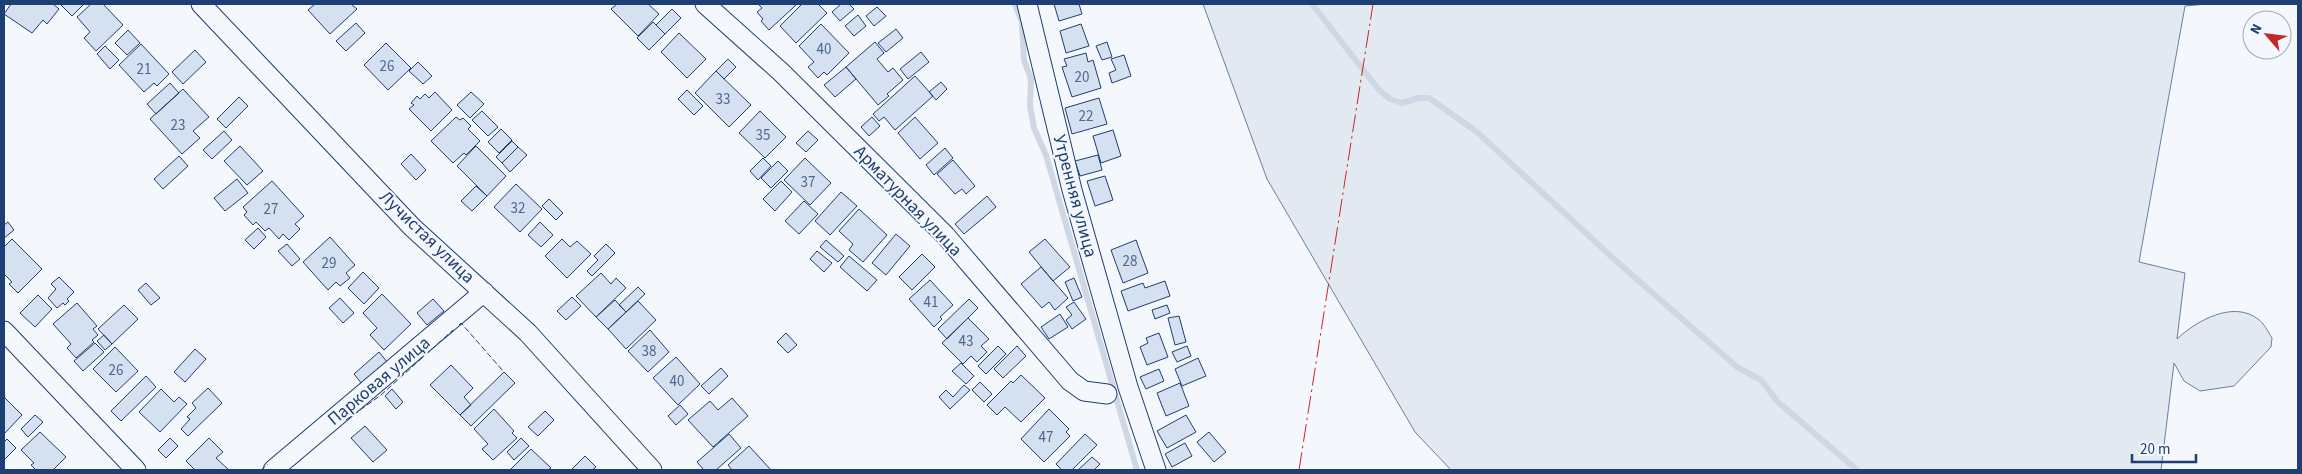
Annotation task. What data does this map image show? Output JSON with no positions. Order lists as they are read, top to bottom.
{
  "streets": {
    "street": [
      "Утренняя улица",
      "Арматурная улица",
      "Лучистая улица",
      "Парковая улица"
    ]
  },
  "crossings": [
    ["Утренняя улица", "Арматурная улица"],
    ["Лучистая улица", "Парковая улица"]
  ],
  "house_numbers": [
    "40",
    "26",
    "21",
    "20",
    "33",
    "22",
    "23",
    "35",
    "37",
    "32",
    "27",
    "28",
    "29",
    "41",
    "43",
    "38",
    "26",
    "40",
    "47"
  ],
  "scale_bar": "20 m",
  "north": "top left"
}
